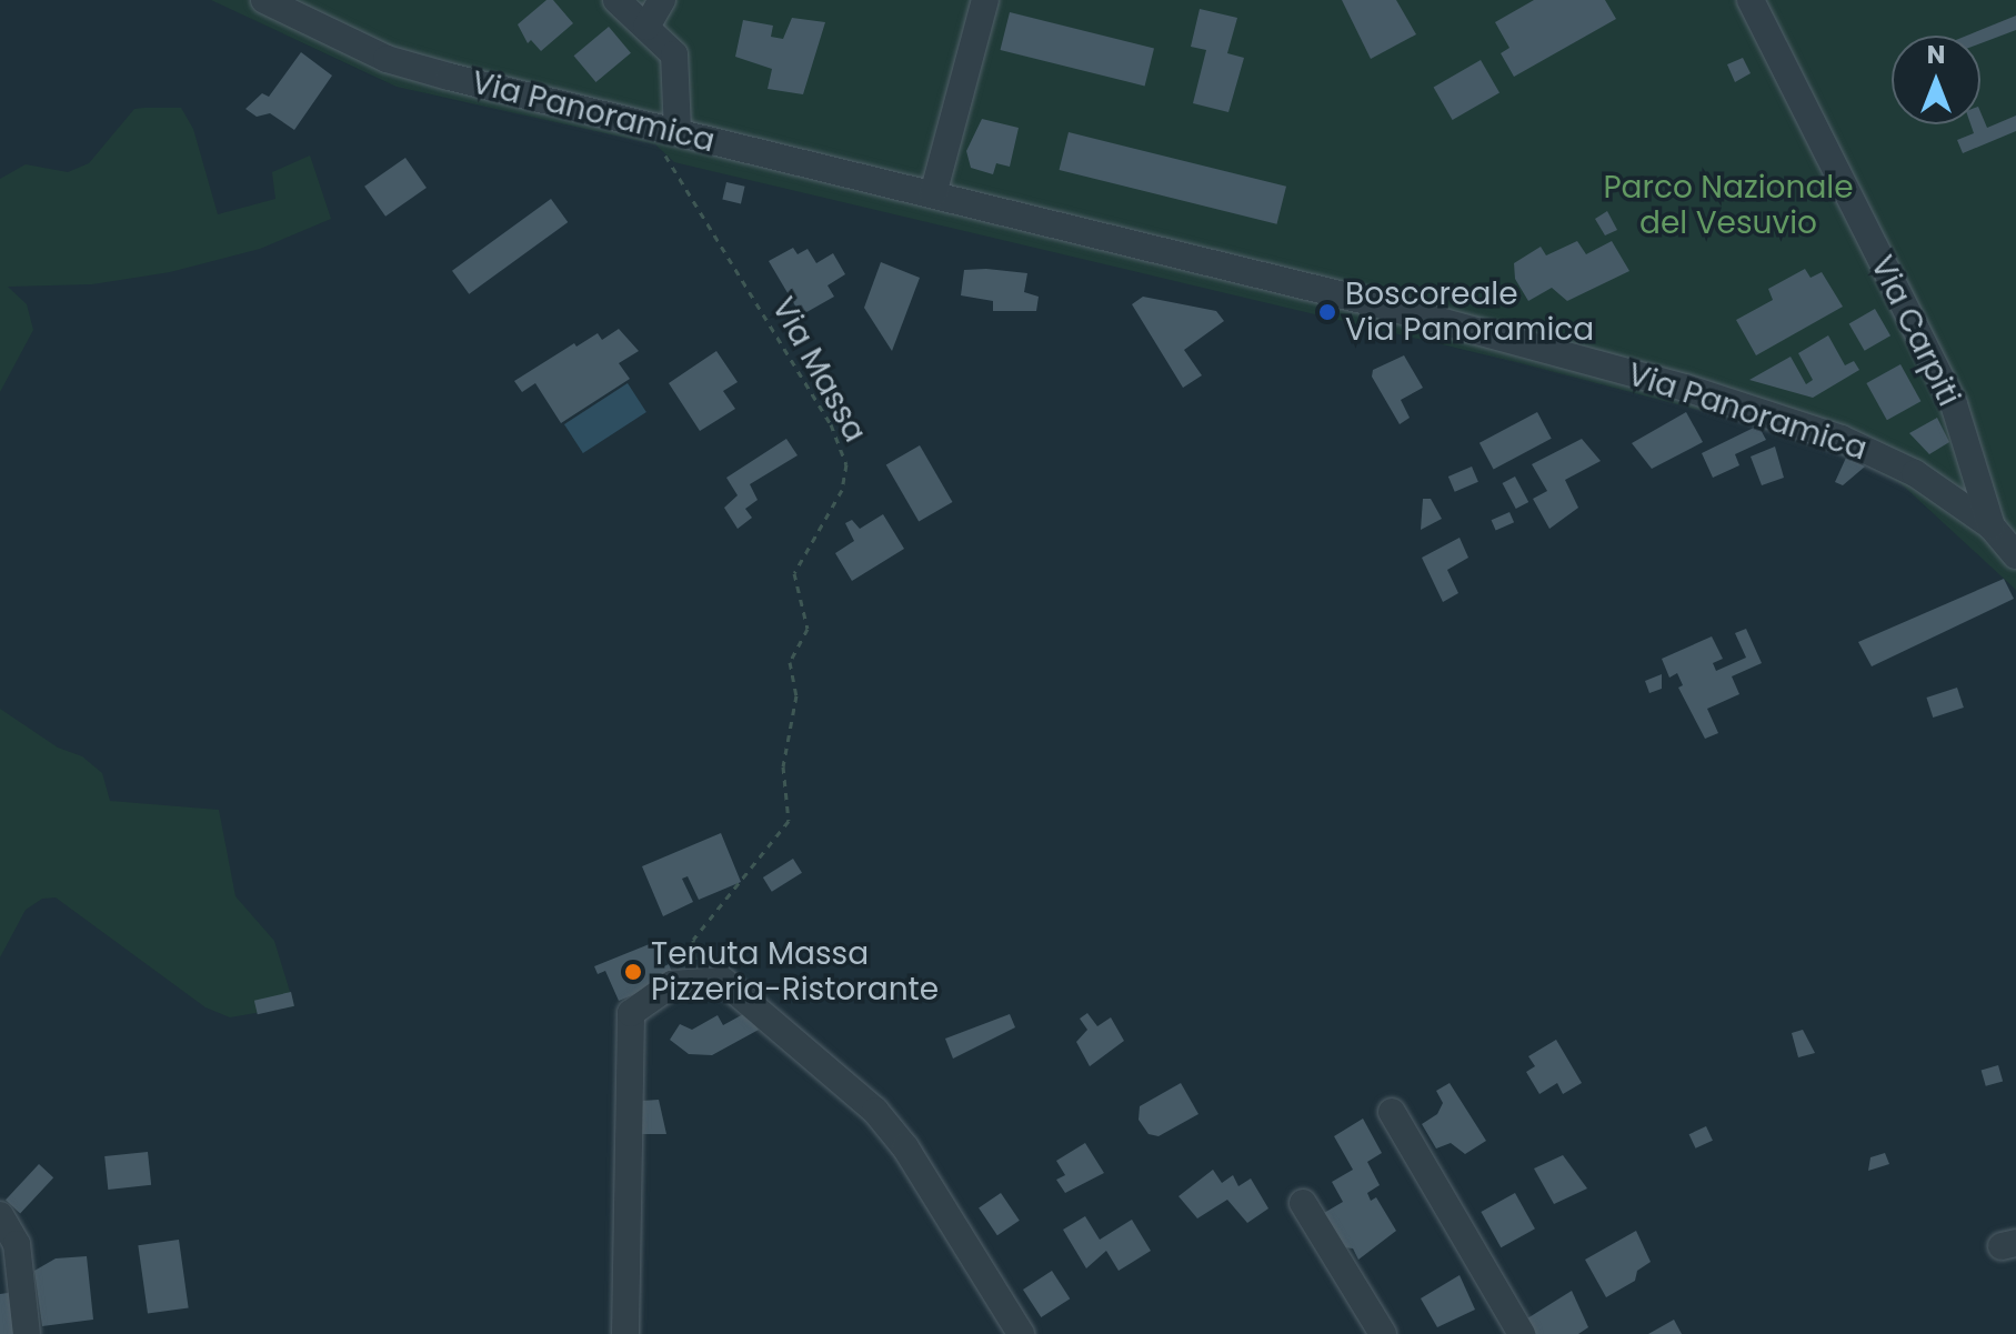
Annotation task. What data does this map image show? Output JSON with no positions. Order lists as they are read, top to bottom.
{
  "streets": {
    "street": ["Via Panoramica", "Via Carpiti"],
    "path": ["Via Massa"]
  },
  "crossings": [
    ["Via Panoramica", "Via Carpiti"],
    ["Via Panoramica", "Via Massa"]
  ],
  "parks": ["Parco Nazionale del Vesuvio"],
  "places": ["Boscoreale Via Panoramica", "Tenuta Massa Pizzeria-Ristorante"],
  "north": "top"
}
